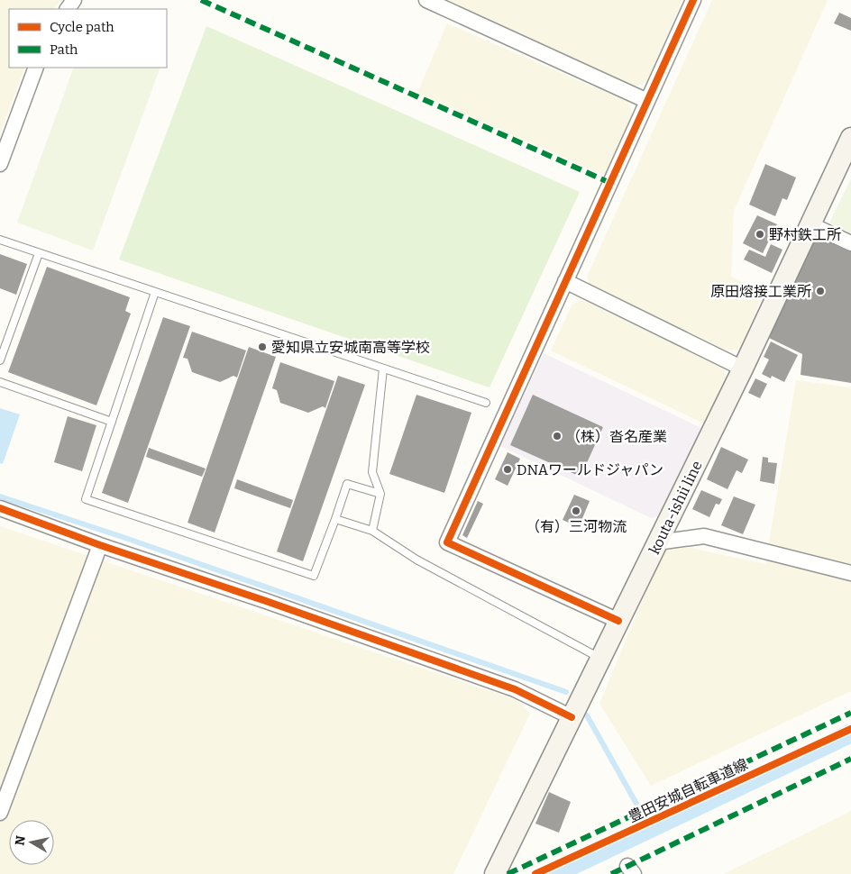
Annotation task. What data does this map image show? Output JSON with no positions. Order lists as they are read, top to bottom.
{
  "streets": {
    "main road": ["kouta-ishii line"],
    "cycle path": ["豊田安城自転車道線"]
  },
  "places": [
    "野村鉄工所",
    "原田熔接工業所",
    "愛知県立安城南高等学校",
    "（株）沓名産業",
    "DNAワールドジャパン",
    "（有）三河物流"
  ],
  "legend": ["Cycle path", "Path"],
  "north": "left"
}
